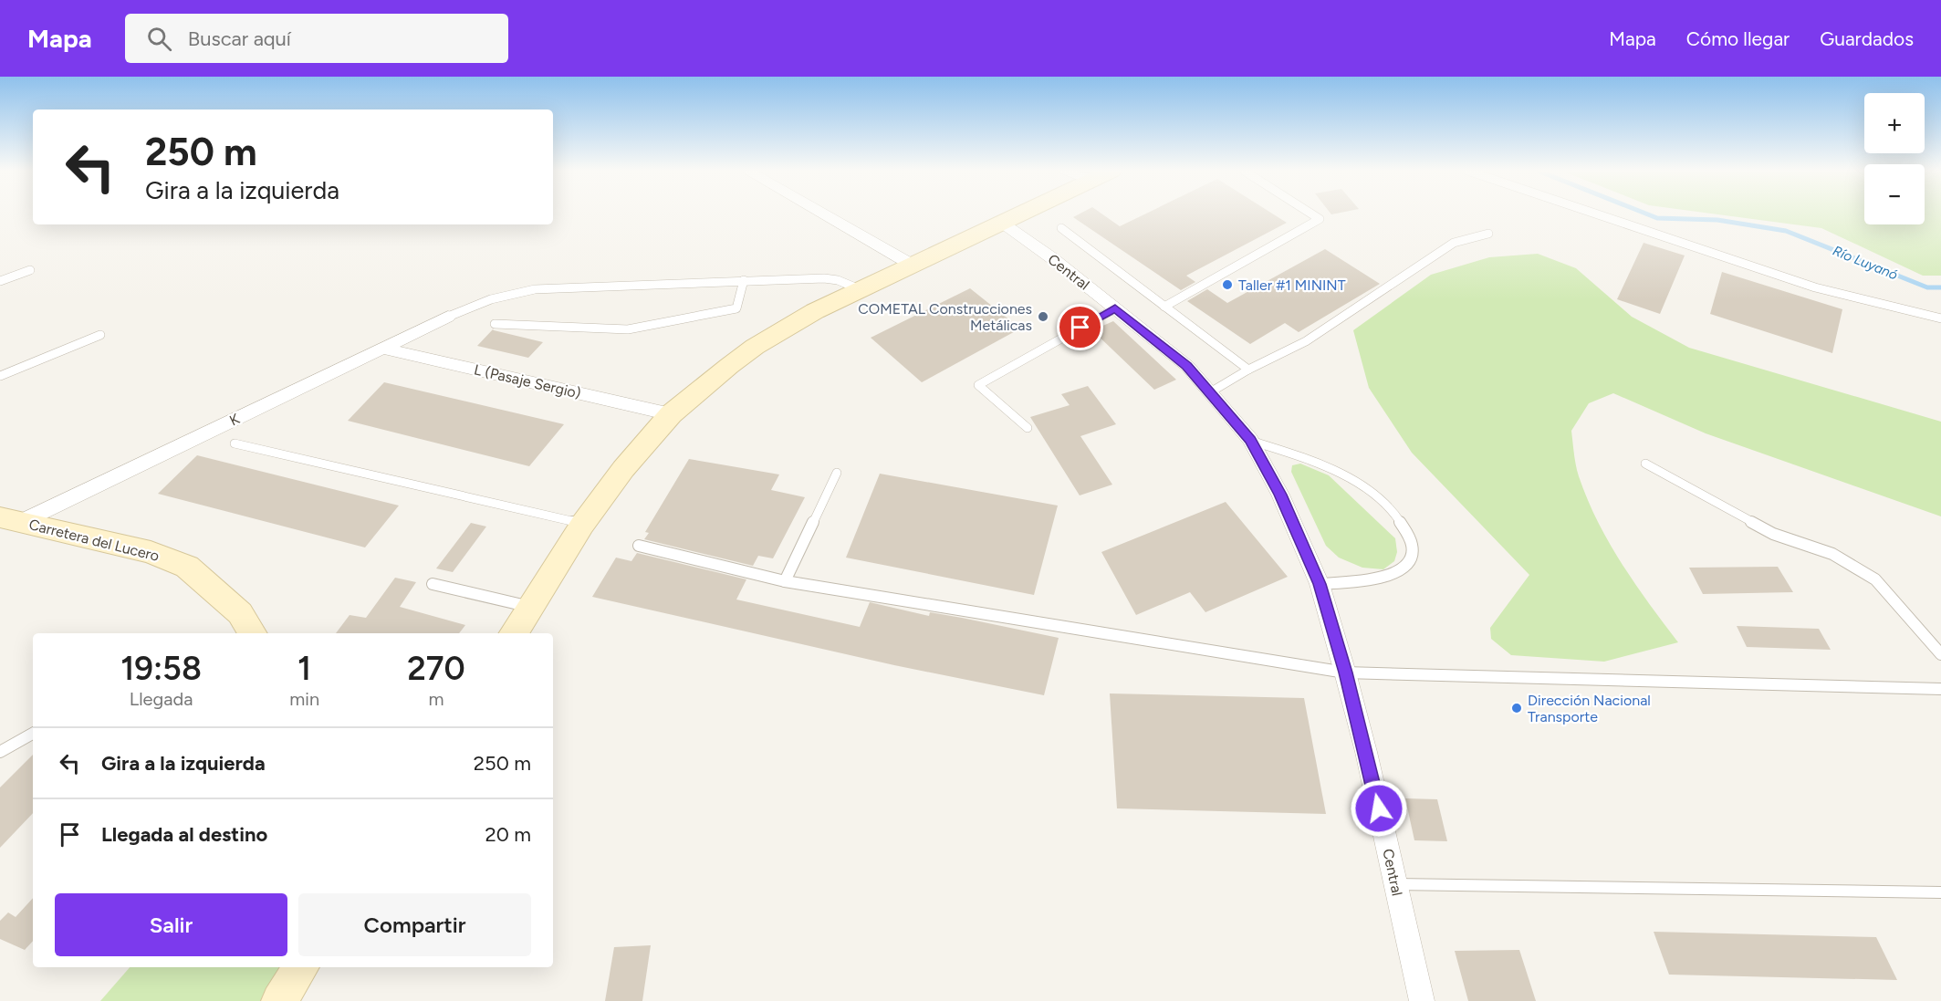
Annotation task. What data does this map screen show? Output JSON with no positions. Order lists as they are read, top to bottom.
{
  "streets": {
    "main road": ["Carretera del Lucero"],
    "street": ["Central", "L (Pasaje Sergio)", "K"]
  },
  "crossings": [
    ["L (Pasaje Sergio)", "K"],
    ["K", "Carretera del Lucero"]
  ],
  "water": ["Río Luyanó"],
  "places": ["Taller #1 MININT", "COMETAL Construcciones Metálicas", "Dirección Nacional Transporte"],
  "page": {
    "header": "Mapa",
    "search": "Buscar aquí",
    "nav": ["Mapa", "Cómo llegar", "Guardados"],
    "map_buttons": ["+", "−"],
    "turn": ["250 m", "Gira a la izquierda"],
    "eta": [
      "19:58",
      "Llegada",
      "1",
      "min",
      "270",
      "m"
    ],
    "list": [
      {
        "name": "Gira a la izquierda",
        "value": "250 m"
      },
      {
        "name": "Llegada al destino",
        "value": "20 m"
      }
    ],
    "buttons": ["Salir", "Compartir"]
  }
}
